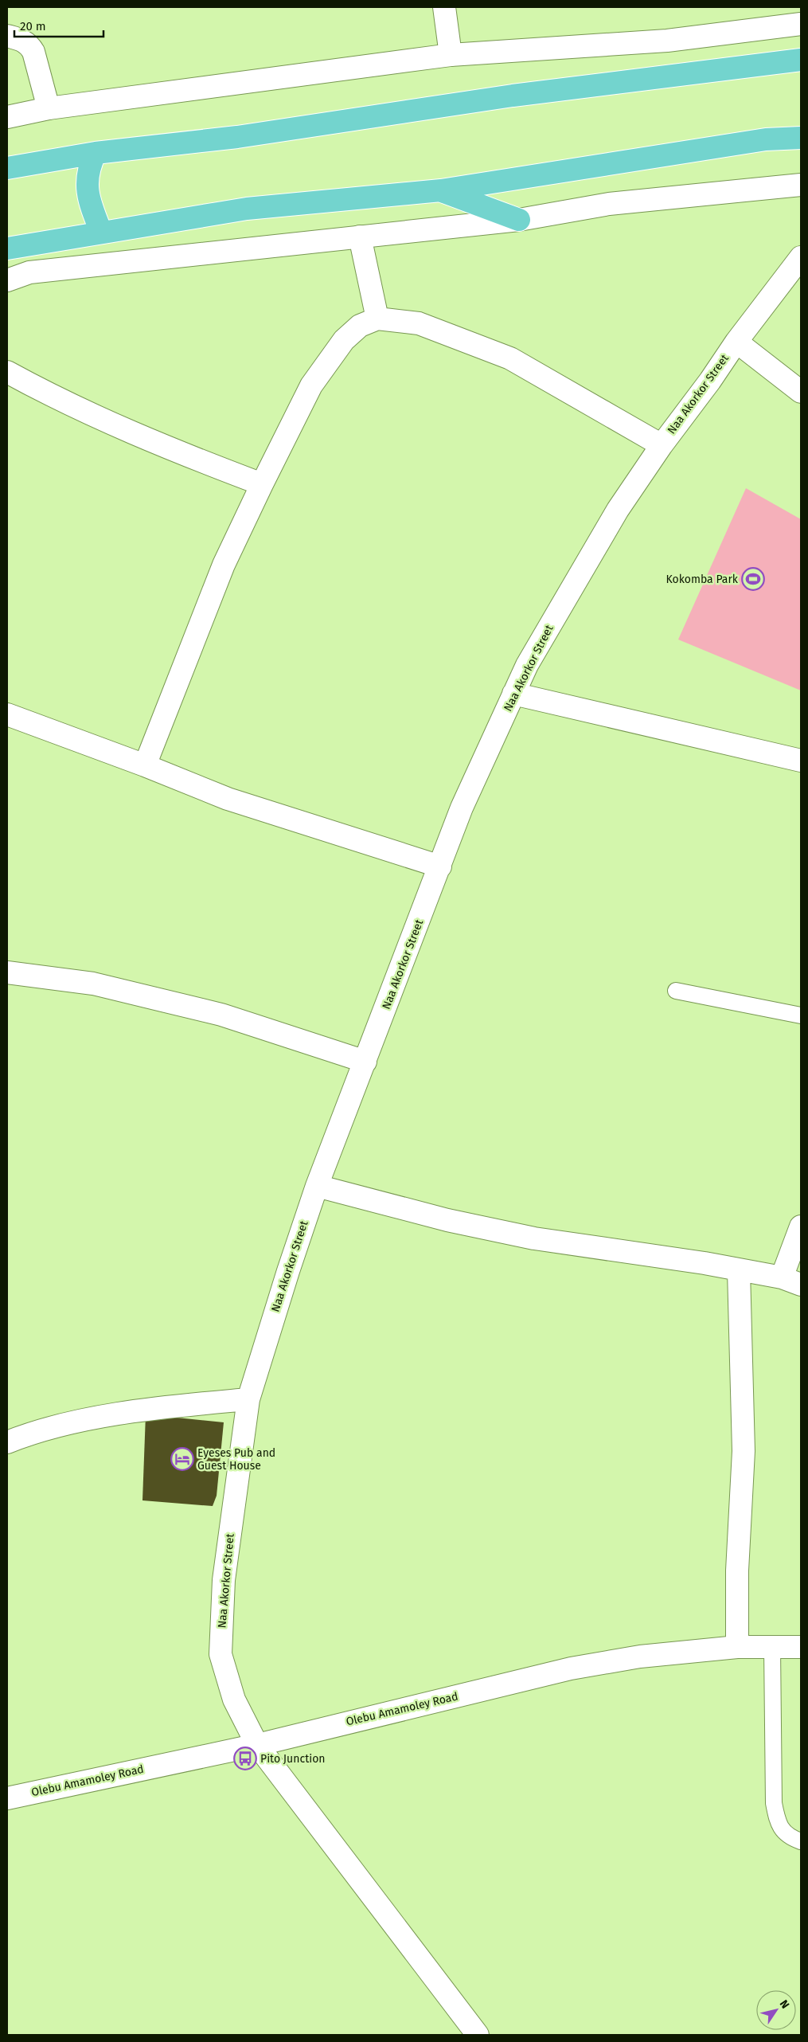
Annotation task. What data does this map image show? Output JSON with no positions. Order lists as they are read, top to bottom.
{
  "streets": {
    "street": ["Naa Akorkor Street", "Olebu Amamoley Road"]
  },
  "crossings": [
    ["Naa Akorkor Street", "Olebu Amamoley Road"]
  ],
  "places": {
    "sports": ["Kokomba Park"],
    "hotel": ["Eyeses Pub and Guest House"],
    "bus stop": ["Pito Junction"]
  },
  "scale_bar": "20 m",
  "north": "top right"
}
